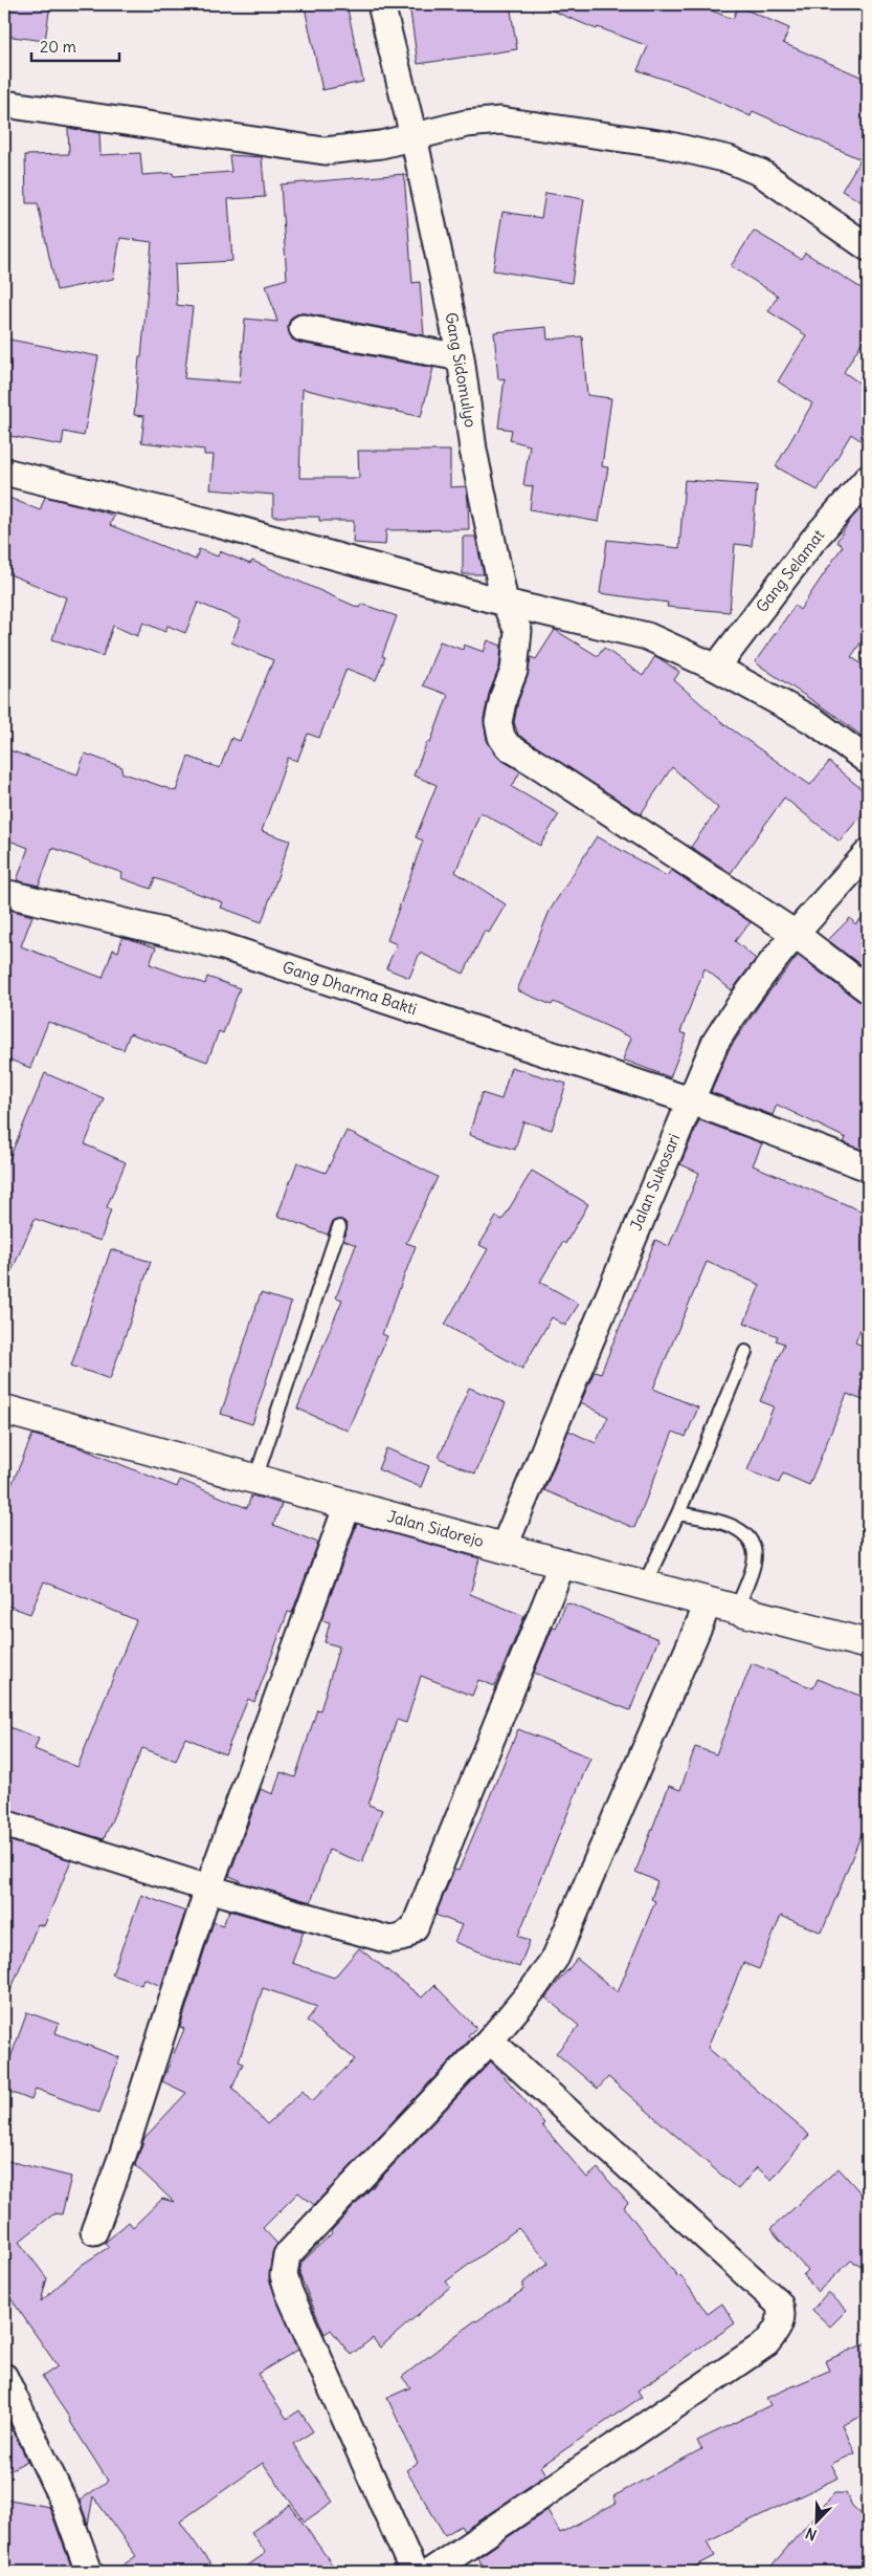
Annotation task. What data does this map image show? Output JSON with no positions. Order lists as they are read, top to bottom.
{
  "streets": {
    "street": [
      "Gang Sidomulyo",
      "Gang Selamat",
      "Gang Dharma Bakti",
      "Jalan Sukosari",
      "Jalan Sidorejo"
    ]
  },
  "crossings": [
    ["Gang Sidomulyo", "Jalan Sukosari"],
    ["Gang Dharma Bakti", "Jalan Sukosari"],
    ["Jalan Sukosari", "Jalan Sidorejo"]
  ],
  "scale_bar": "20 m",
  "north": "bottom left"
}
